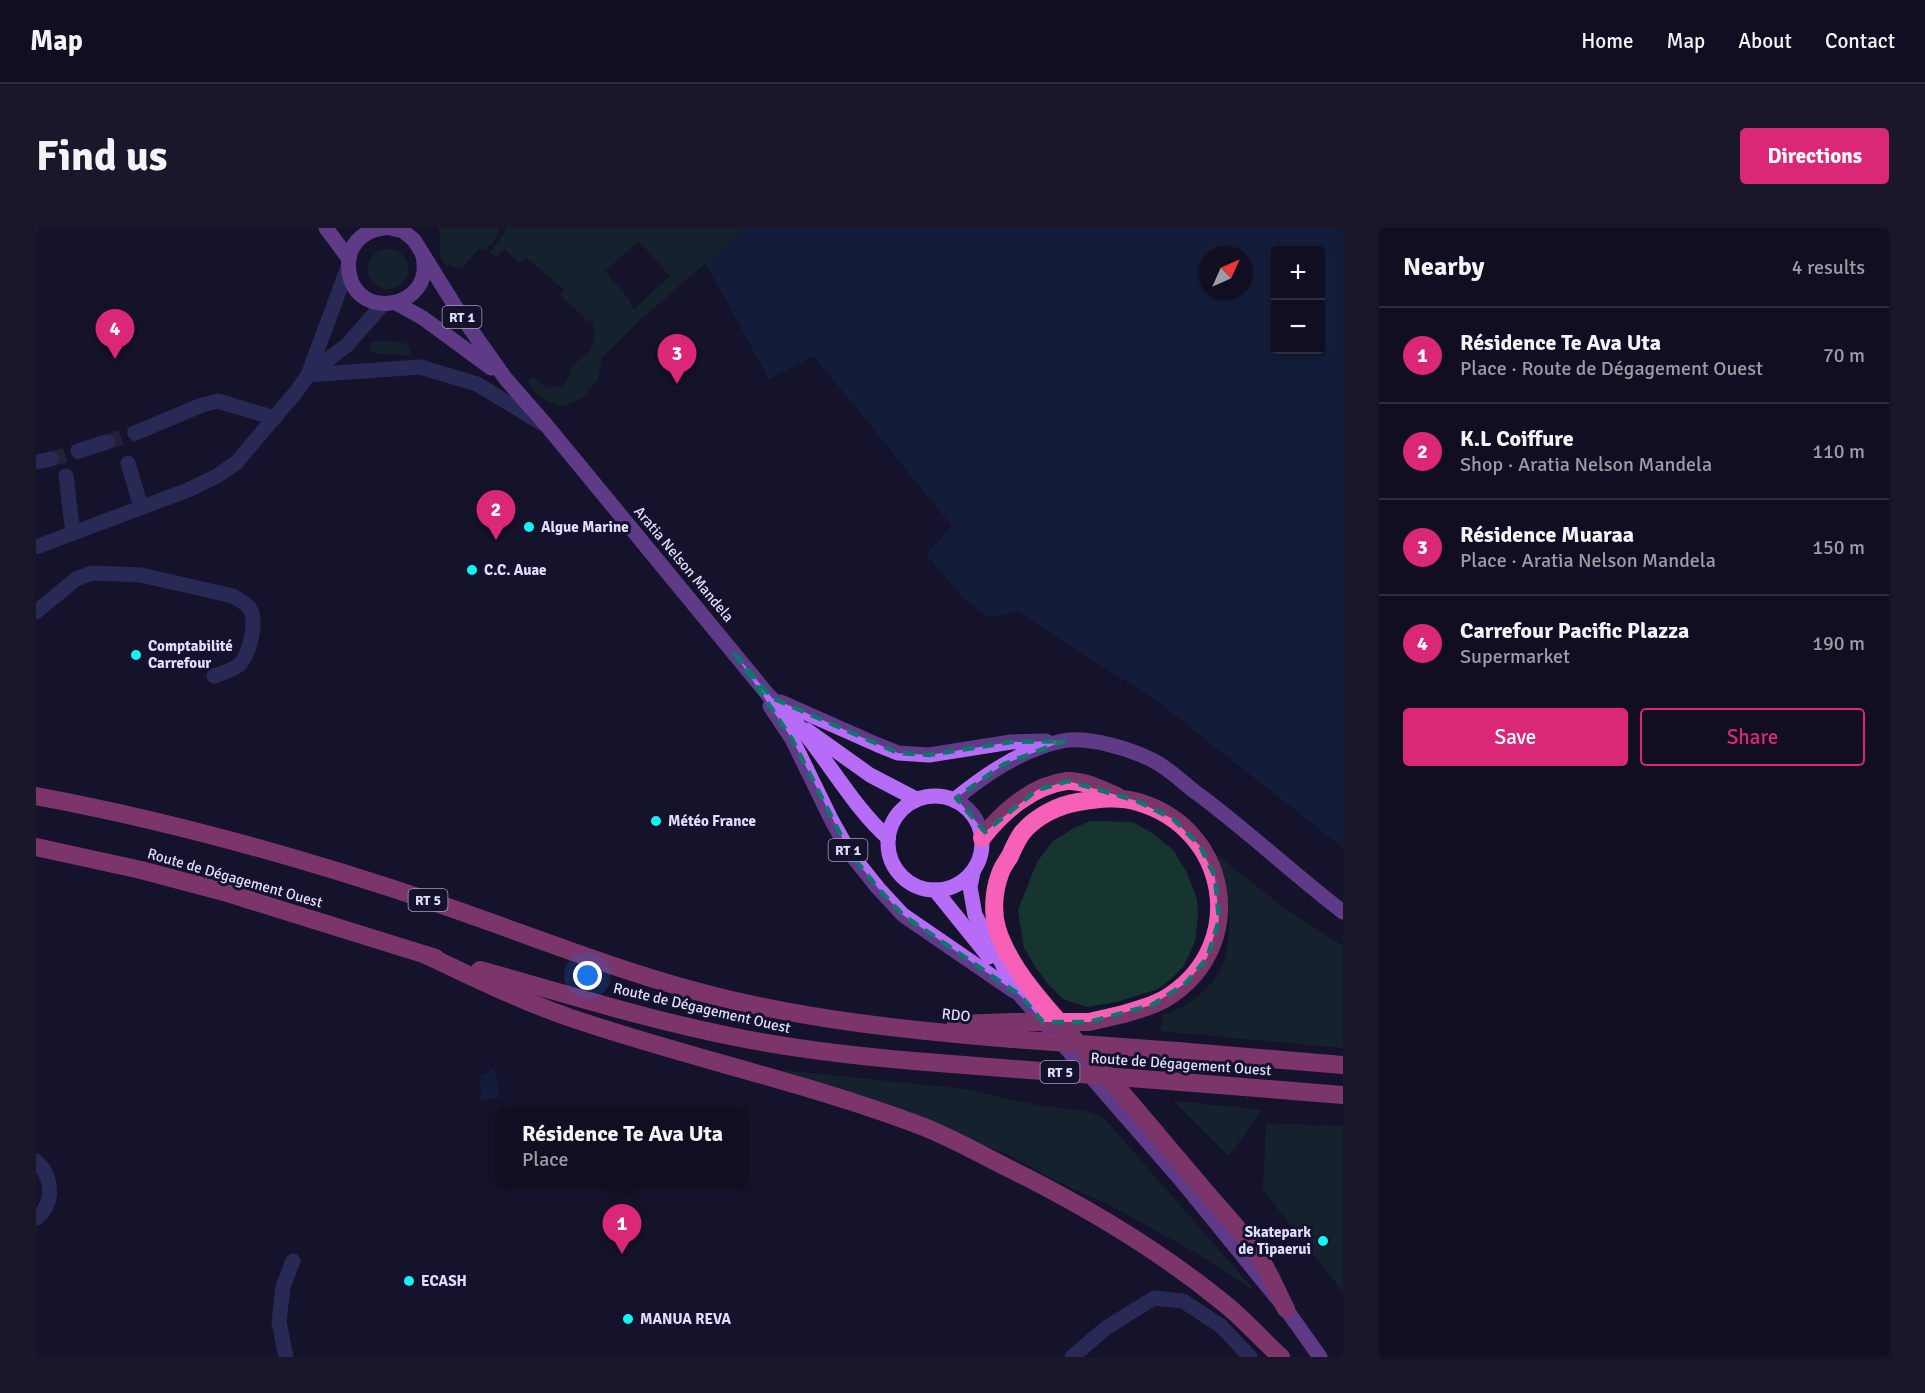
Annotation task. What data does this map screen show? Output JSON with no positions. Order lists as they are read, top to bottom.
{
  "streets": {
    "highway": ["Route de Dégagement Ouest", "RT 5"],
    "main road": ["RT 1", "Aratia Nelson Mandela"]
  },
  "crossings": [
    ["RT 1", "Aratia Nelson Mandela"]
  ],
  "places": [
    "Algue Marine",
    "C.C. Auae",
    "Comptabilité Carrefour",
    "Météo France",
    "Skatepark de Tipaerui",
    "ECASH",
    "MANUA REVA"
  ],
  "north": "top right",
  "page": {
    "header": "Map",
    "nav": [
      "Home",
      "Map",
      "About",
      "Contact"
    ],
    "buttons": [
      "Directions",
      ["Save", "Share"]
    ],
    "title": "Find us",
    "heading": ["Nearby", "4 results"],
    "map_buttons": ["+", "−"],
    "list": [
      {
        "mark": "1",
        "name": "Résidence Te Ava Uta",
        "note": "Place · Route de Dégagement Ouest",
        "value": "70 m"
      },
      {
        "mark": "2",
        "name": "K.L Coiffure",
        "note": "Shop · Aratia Nelson Mandela",
        "value": "110 m"
      },
      {
        "mark": "3",
        "name": "Résidence Muaraa",
        "note": "Place · Aratia Nelson Mandela",
        "value": "150 m"
      },
      {
        "mark": "4",
        "name": "Carrefour Pacific Plazza",
        "note": "Supermarket",
        "value": "190 m"
      }
    ],
    "pins": [
      "4",
      "3",
      "2",
      "1"
    ],
    "popup": ["Résidence Te Ava Uta", "Place"]
  }
}
